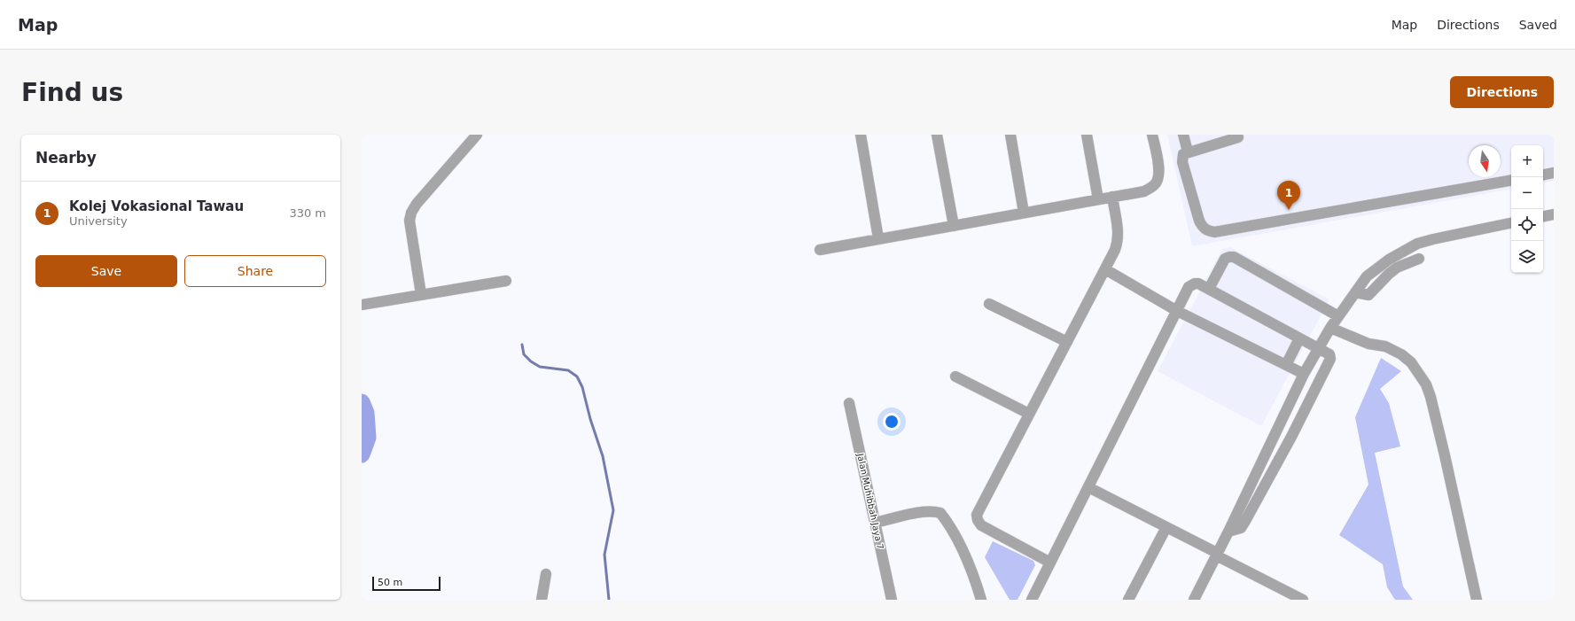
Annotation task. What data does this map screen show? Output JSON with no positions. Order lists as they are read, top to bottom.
{
  "streets": {
    "street": ["Jalan Muhibbah Jaya 7"]
  },
  "scale_bar": "50 m",
  "north": "bottom",
  "page": {
    "header": "Map",
    "nav": ["Map", "Directions", "Saved"],
    "buttons": [
      "Directions",
      ["Save", "Share"]
    ],
    "title": "Find us",
    "heading": "Nearby",
    "map_buttons": ["+", "−"],
    "list": [
      {
        "mark": "1",
        "name": "Kolej Vokasional Tawau",
        "note": "University",
        "value": "330 m"
      }
    ],
    "pins": "1",
    "scale": "50 m"
  }
}
